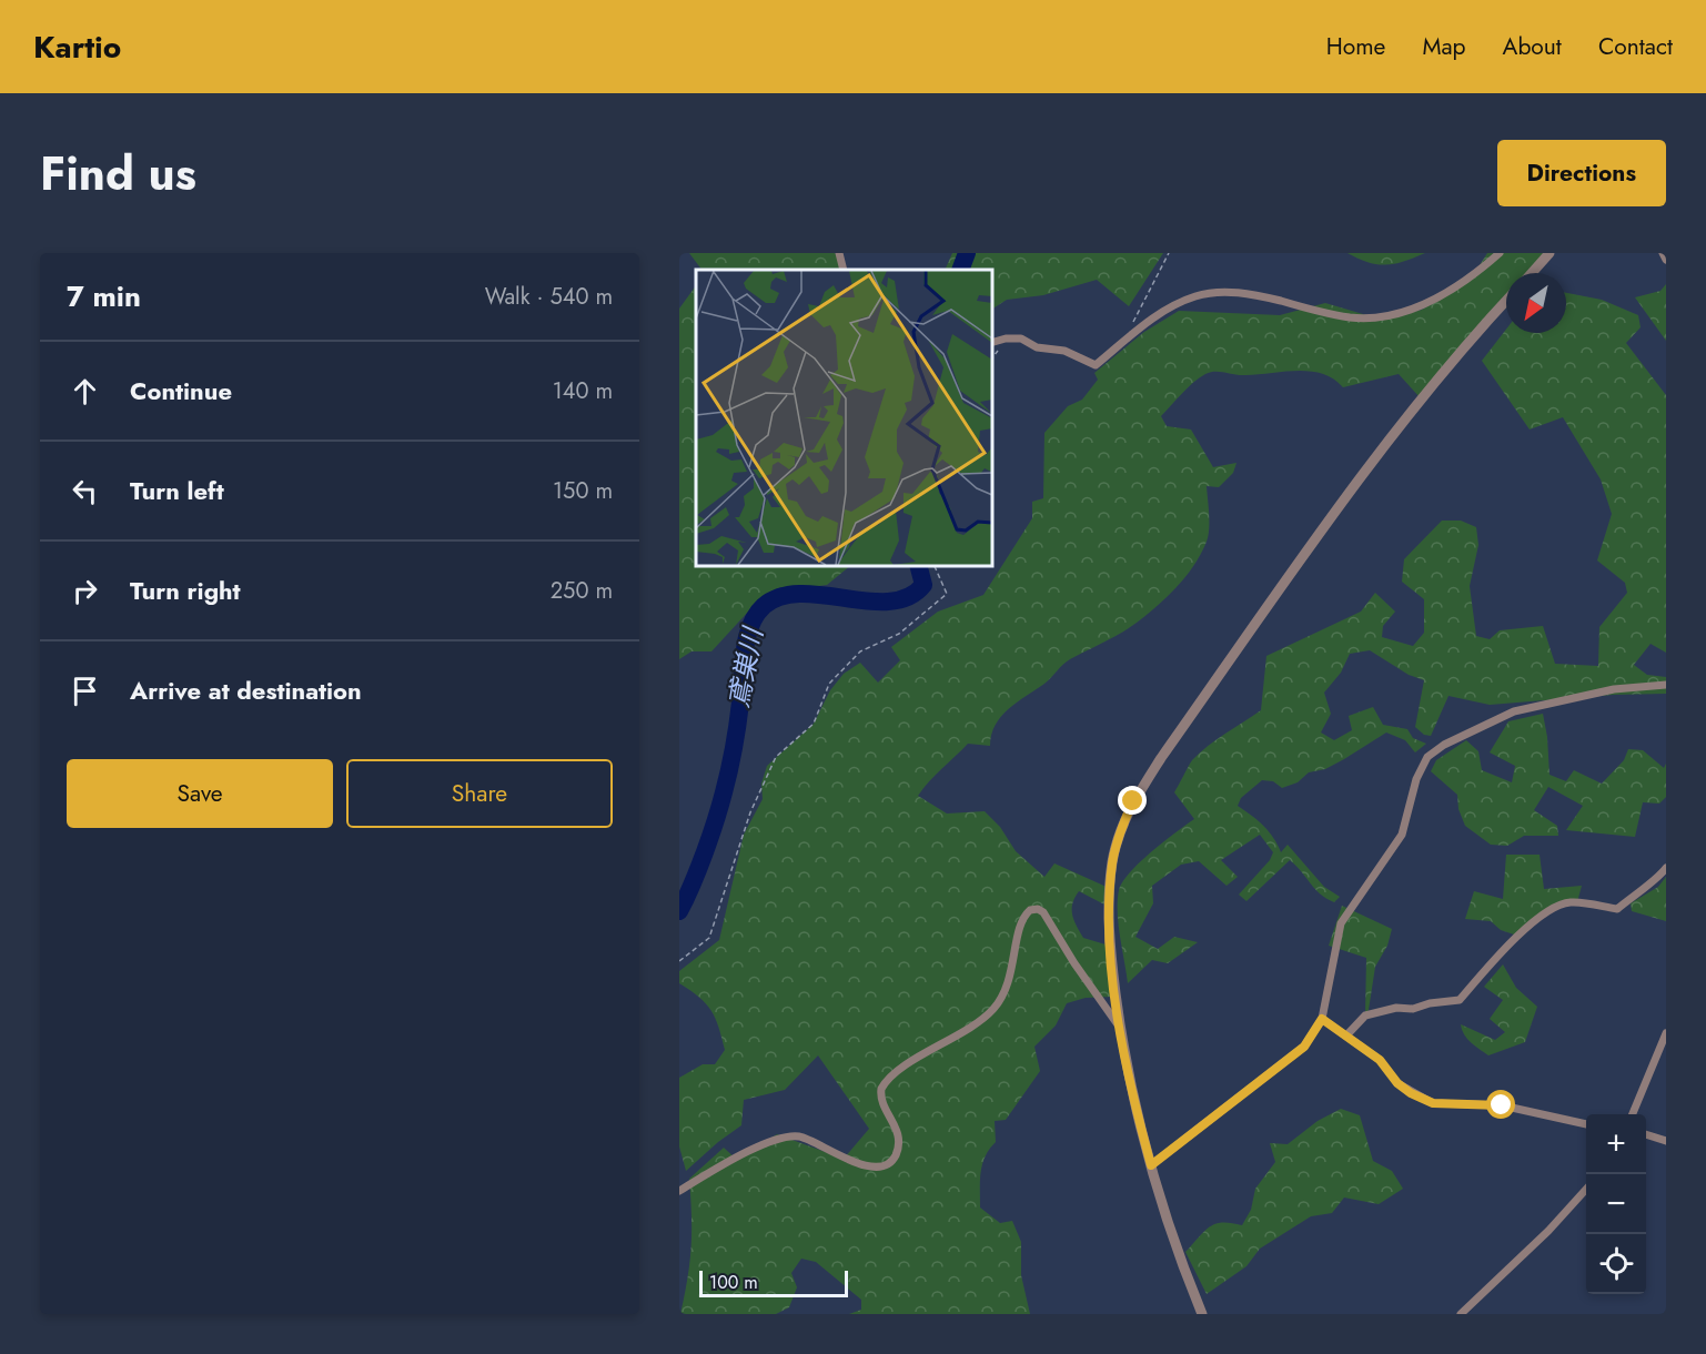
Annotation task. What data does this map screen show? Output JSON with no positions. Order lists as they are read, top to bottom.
{
  "water": ["鳶巣川"],
  "scale_bar": "100 m",
  "north": "bottom left",
  "page": {
    "header": "Kartio",
    "nav": [
      "Home",
      "Map",
      "About",
      "Contact"
    ],
    "title": "Find us",
    "buttons": [
      "Directions",
      ["Save", "Share"]
    ],
    "heading": ["7 min", "Walk · 540 m"],
    "list": [
      ["Continue", "140 m"],
      ["Turn left", "150 m"],
      ["Turn right", "250 m"],
      "Arrive at destination"
    ],
    "map_buttons": ["+", "−"],
    "scale": "100 m"
  }
}
